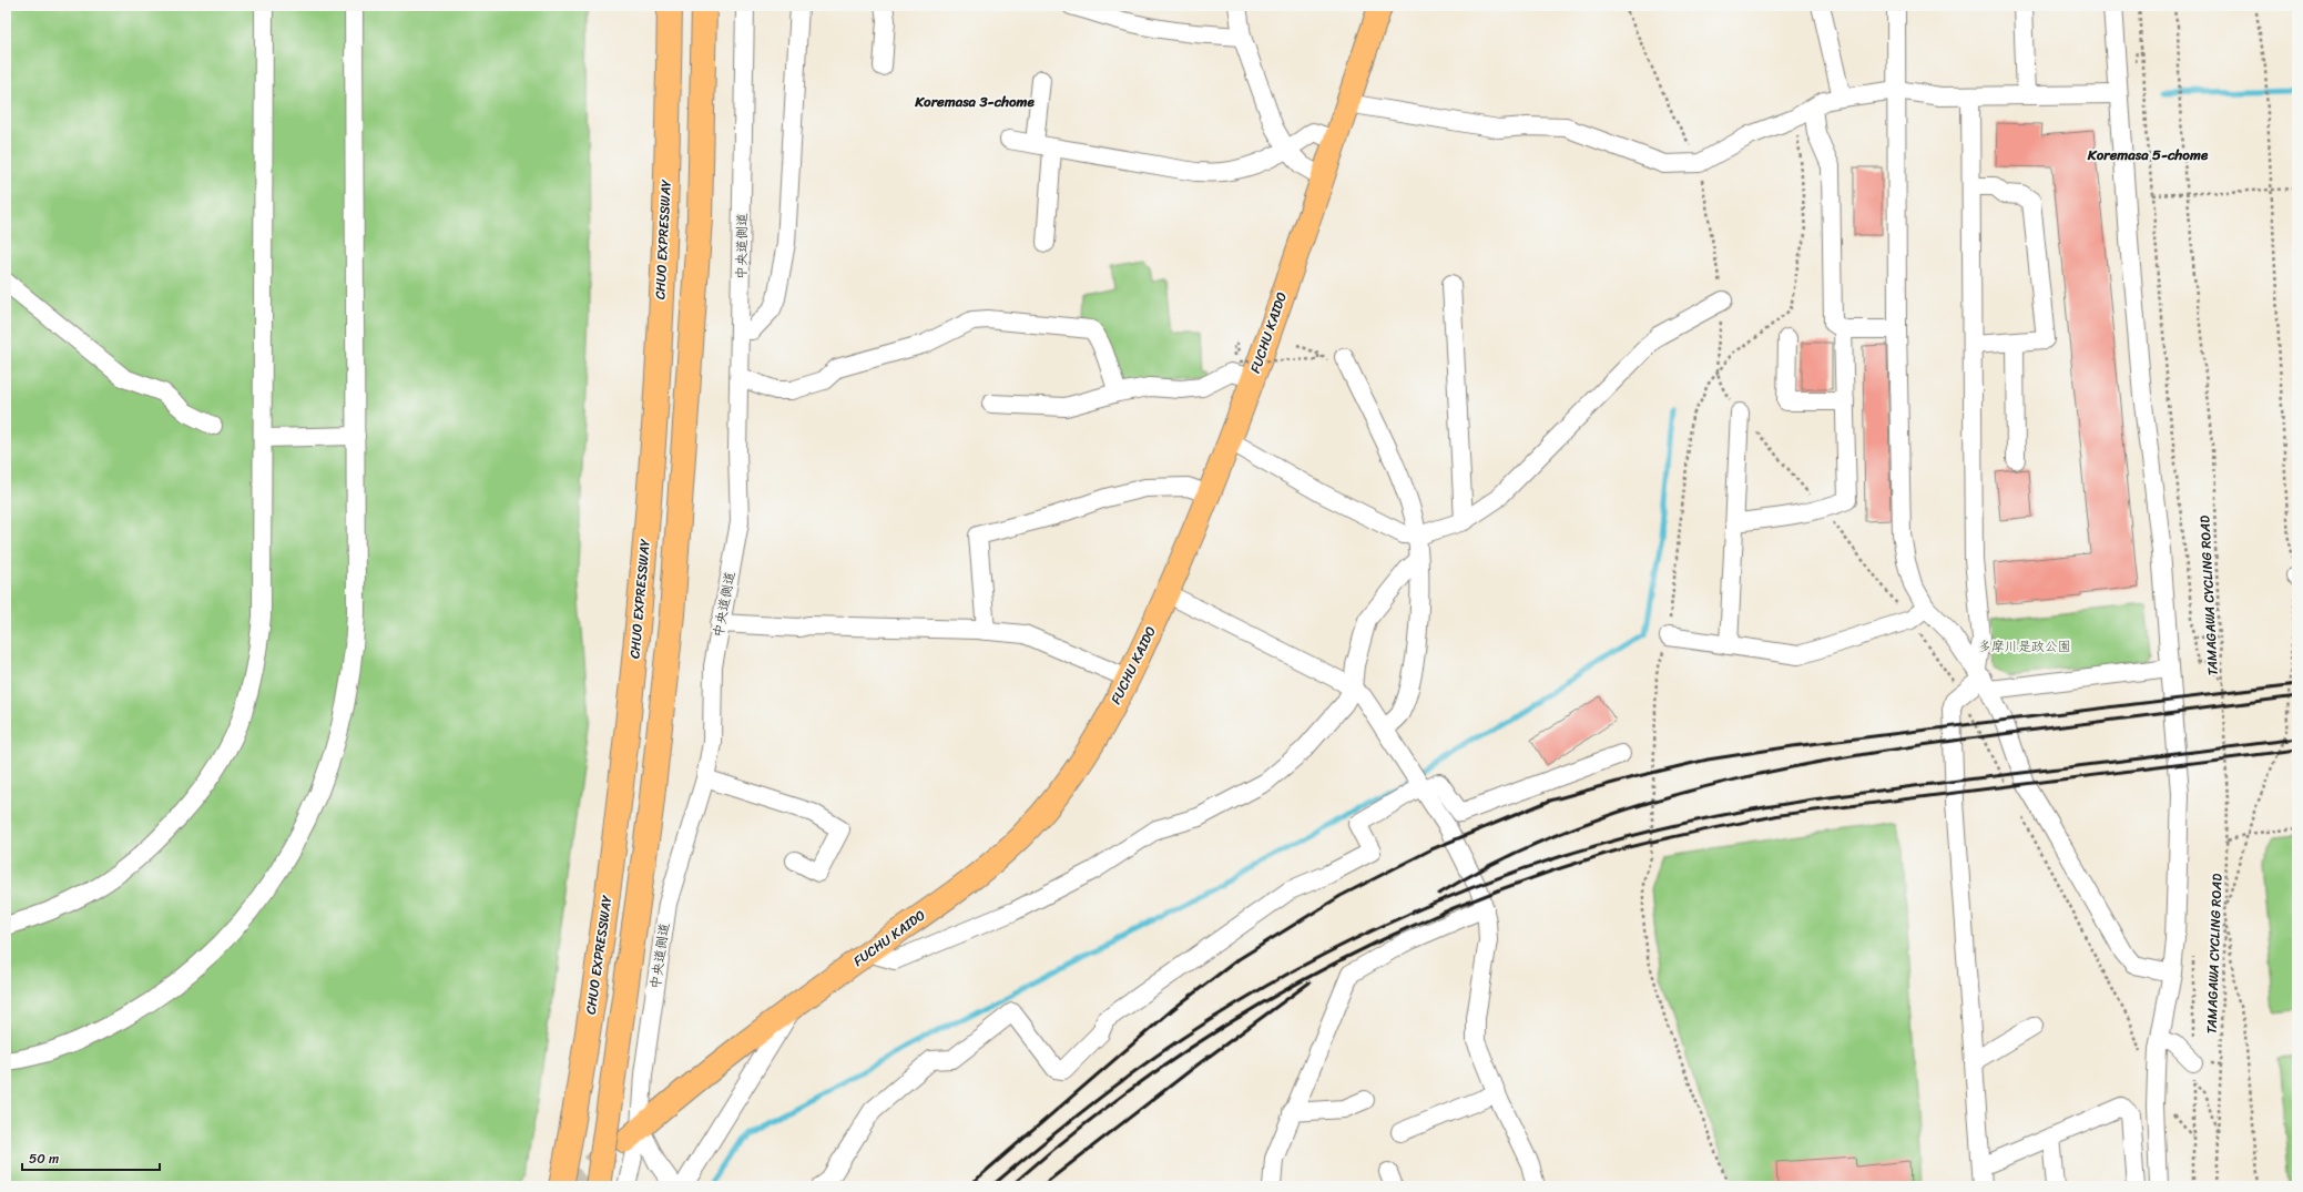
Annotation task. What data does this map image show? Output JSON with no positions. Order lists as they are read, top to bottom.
{
  "streets": {
    "highway": ["CHUO EXPRESSWAY"],
    "main road": ["FUCHU KAIDO"],
    "street": ["中央道側道"],
    "path": ["TAMAGAWA CYCLING ROAD"]
  },
  "crossings": [
    ["中央道側道", "FUCHU KAIDO"]
  ],
  "districts": ["Koremasa 3-chome", "Koremasa 5-chome"],
  "parks": ["多摩川是政公園"],
  "scale_bar": "50 m"
}
